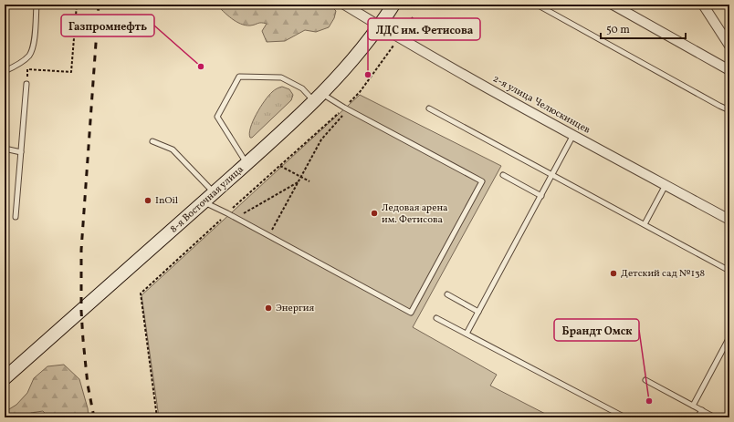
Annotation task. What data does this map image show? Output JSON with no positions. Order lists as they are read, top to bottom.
{
  "streets": {
    "main road": ["8-я Восточная улица"],
    "street": ["2-я улица Челюскинцев"]
  },
  "crossings": [
    ["2-я улица Челюскинцев", "8-я Восточная улица"]
  ],
  "places": [
    "Газпромнефть",
    "ЛДС им. Фетисова",
    "InOil",
    "Ледовая арена им. Фетисова",
    "Детский сад №138",
    "Энергия",
    "Брандт Омск"
  ],
  "scale_bar": "50 m"
}
